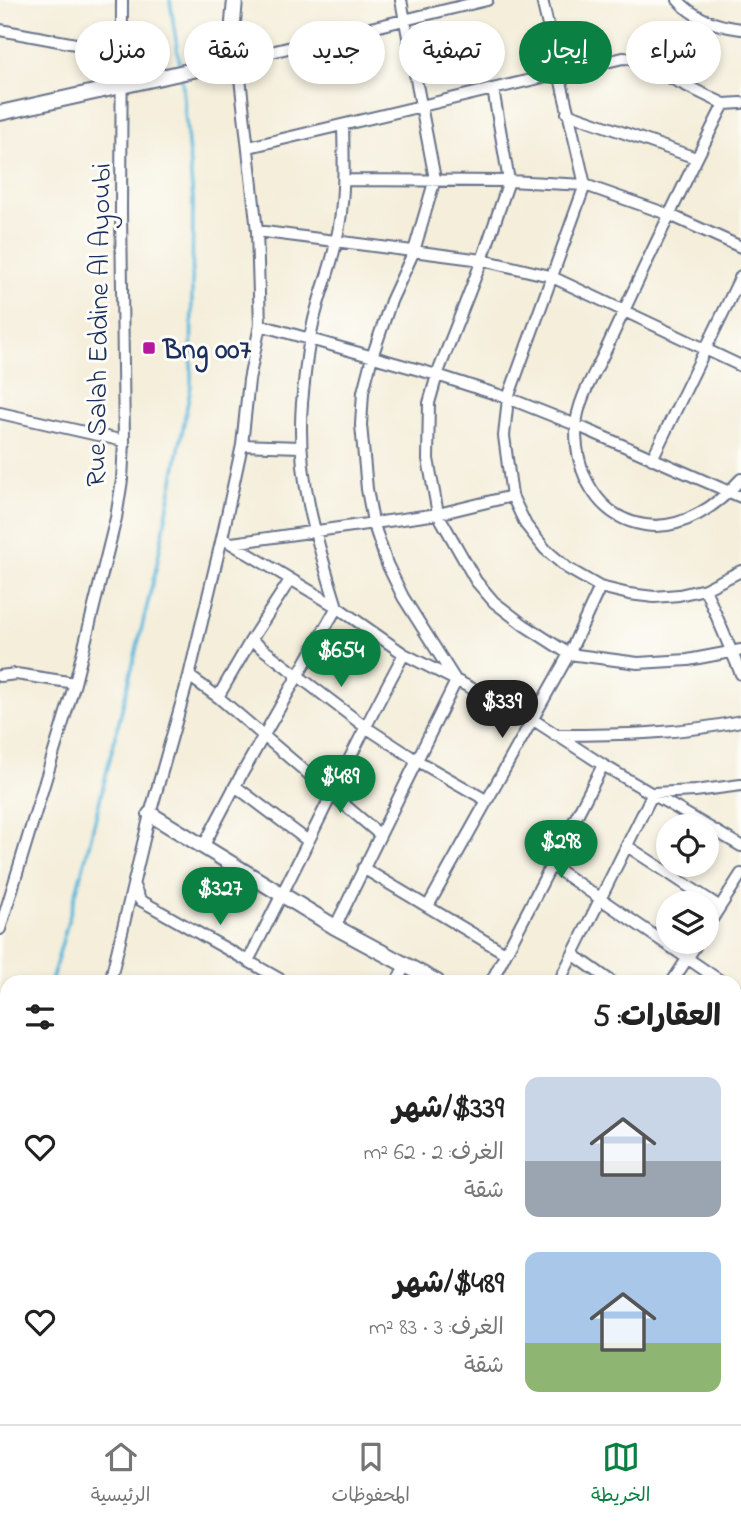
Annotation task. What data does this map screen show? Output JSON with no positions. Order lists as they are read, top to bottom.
{
  "streets": {
    "street": ["Rue Salah Eddine Al Ayoubi"]
  },
  "places": {
    "transit": ["Bng 007"]
  },
  "page": {
    "chip": [
      "شراء",
      "إيجار",
      "تصفية",
      "جديد",
      "شقة",
      "منزل"
    ],
    "price": [
      "$654",
      "$339",
      "$489",
      "$298",
      "$327"
    ],
    "heading": "العقارات: 5",
    "list": [
      {
        "name": "$339/شهر",
        "note": "الغرف: 2 · 62 m² · شقة"
      },
      {
        "name": "$489/شهر",
        "note": "الغرف: 3 · 83 m² · شقة"
      }
    ],
    "tabs": ["الخريطة", "المحفوظات", "الرئيسية"]
  }
}
